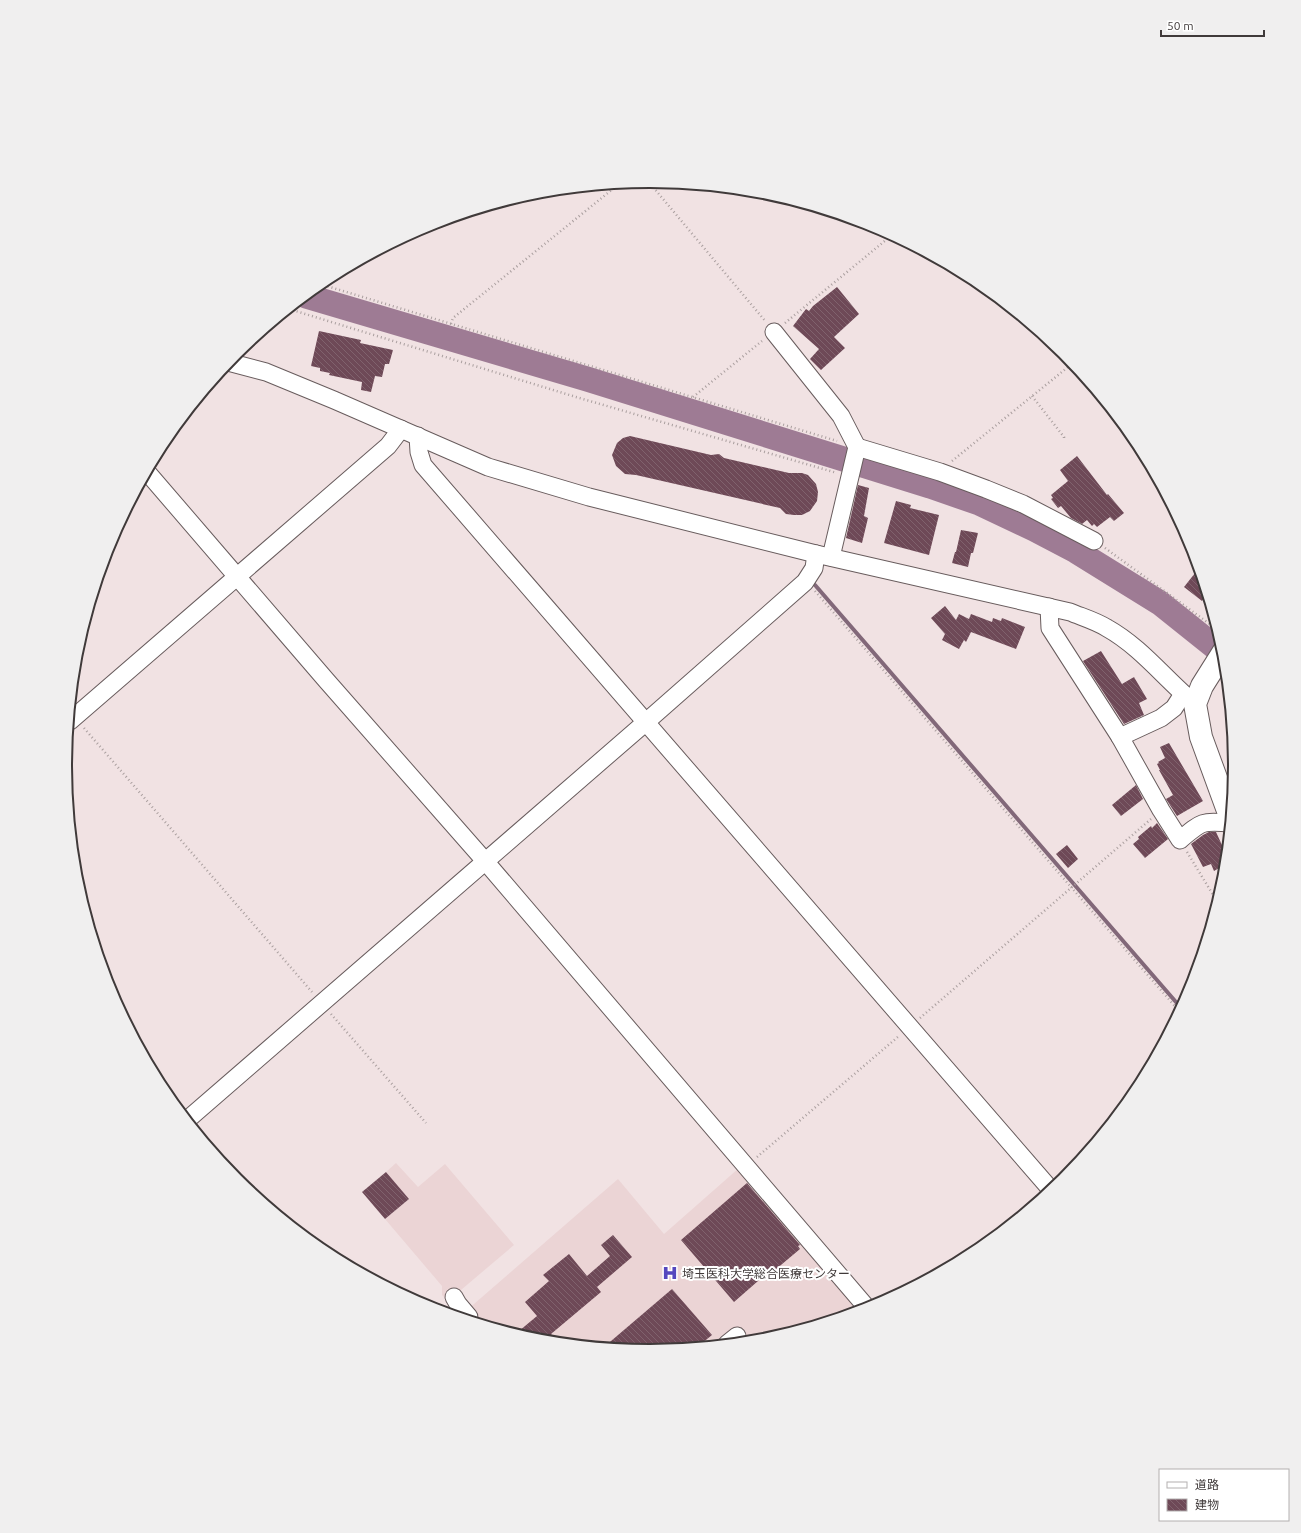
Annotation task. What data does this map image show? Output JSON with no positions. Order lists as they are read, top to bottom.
{
  "places": {
    "hospital": ["埼玉医科大学総合医療センター"]
  },
  "legend": ["道路", "建物"],
  "scale_bar": "50 m"
}
